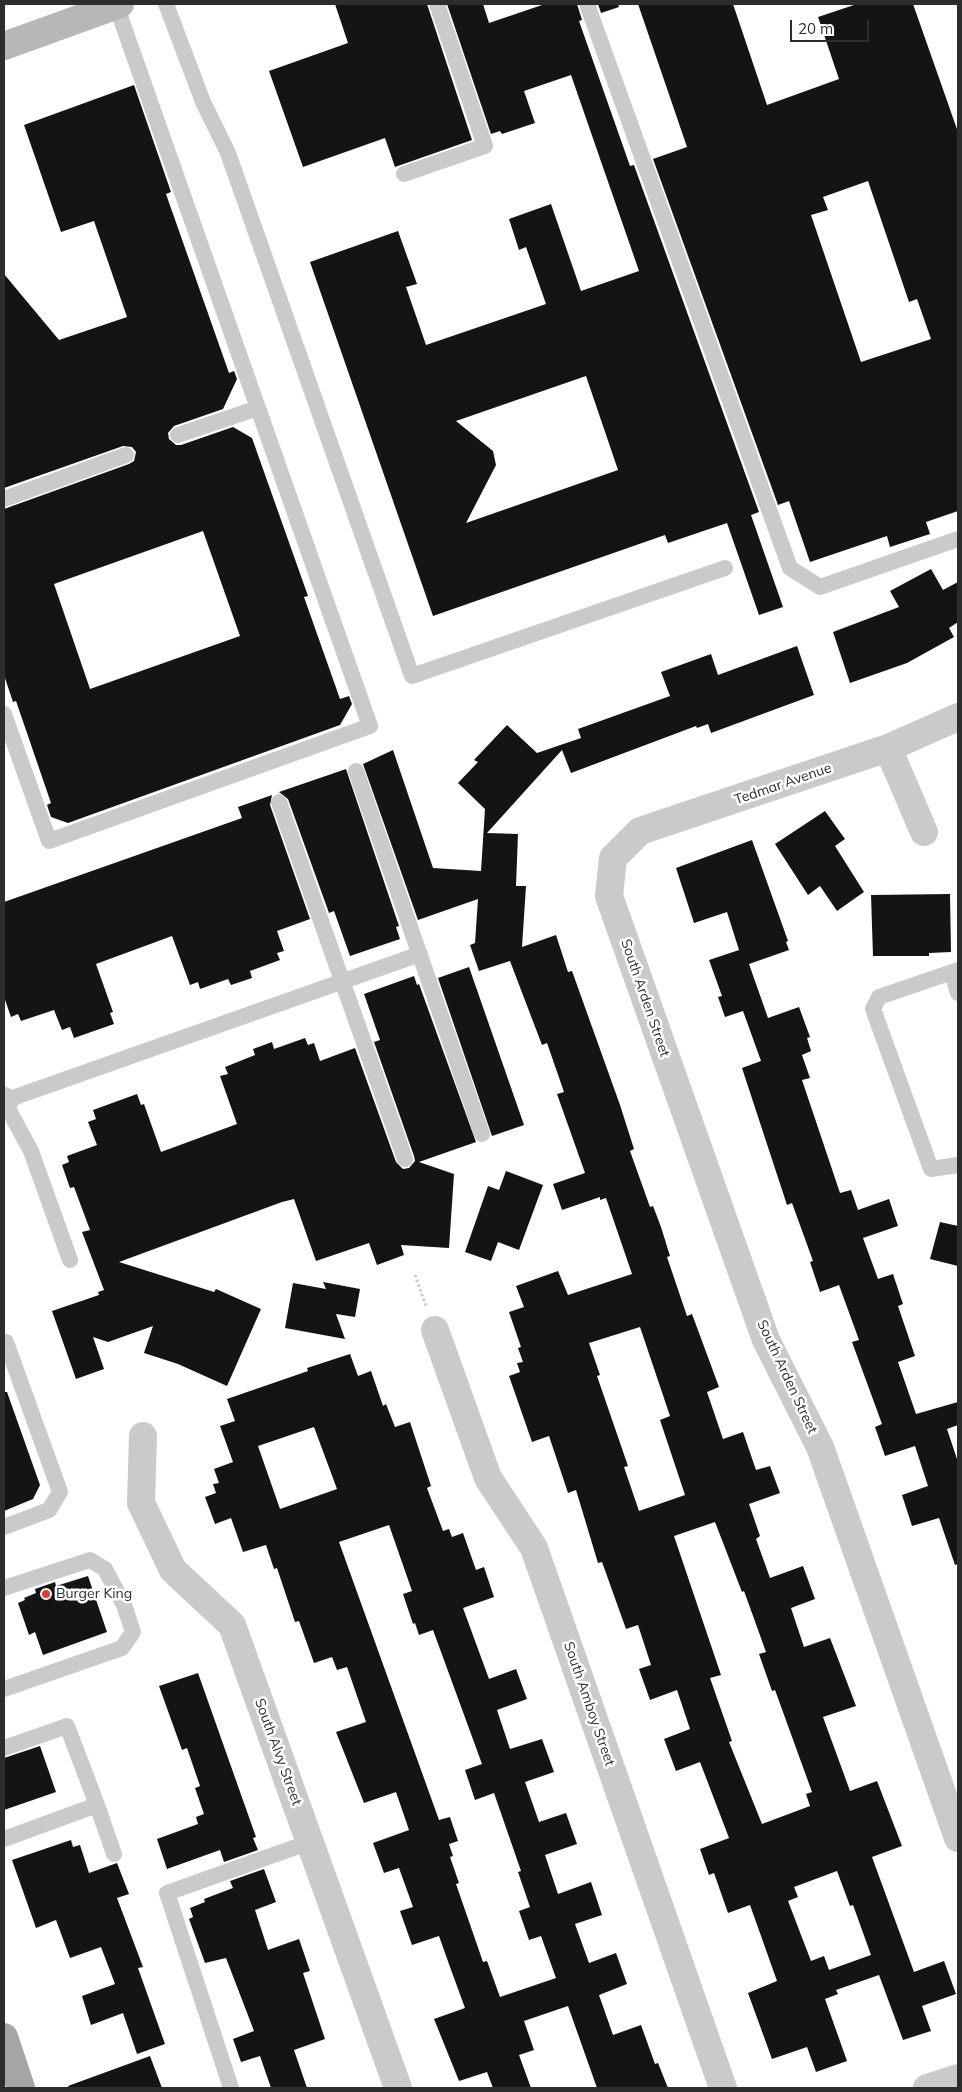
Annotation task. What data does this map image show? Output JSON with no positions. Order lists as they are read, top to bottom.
{
  "streets": {
    "street": [
      "Tedmar Avenue",
      "South Arden Street",
      "South Amboy Street",
      "South Alvy Street"
    ]
  },
  "crossings": [
    ["Tedmar Avenue", "South Arden Street"]
  ],
  "places": ["Burger King"],
  "scale_bar": "20 m"
}
